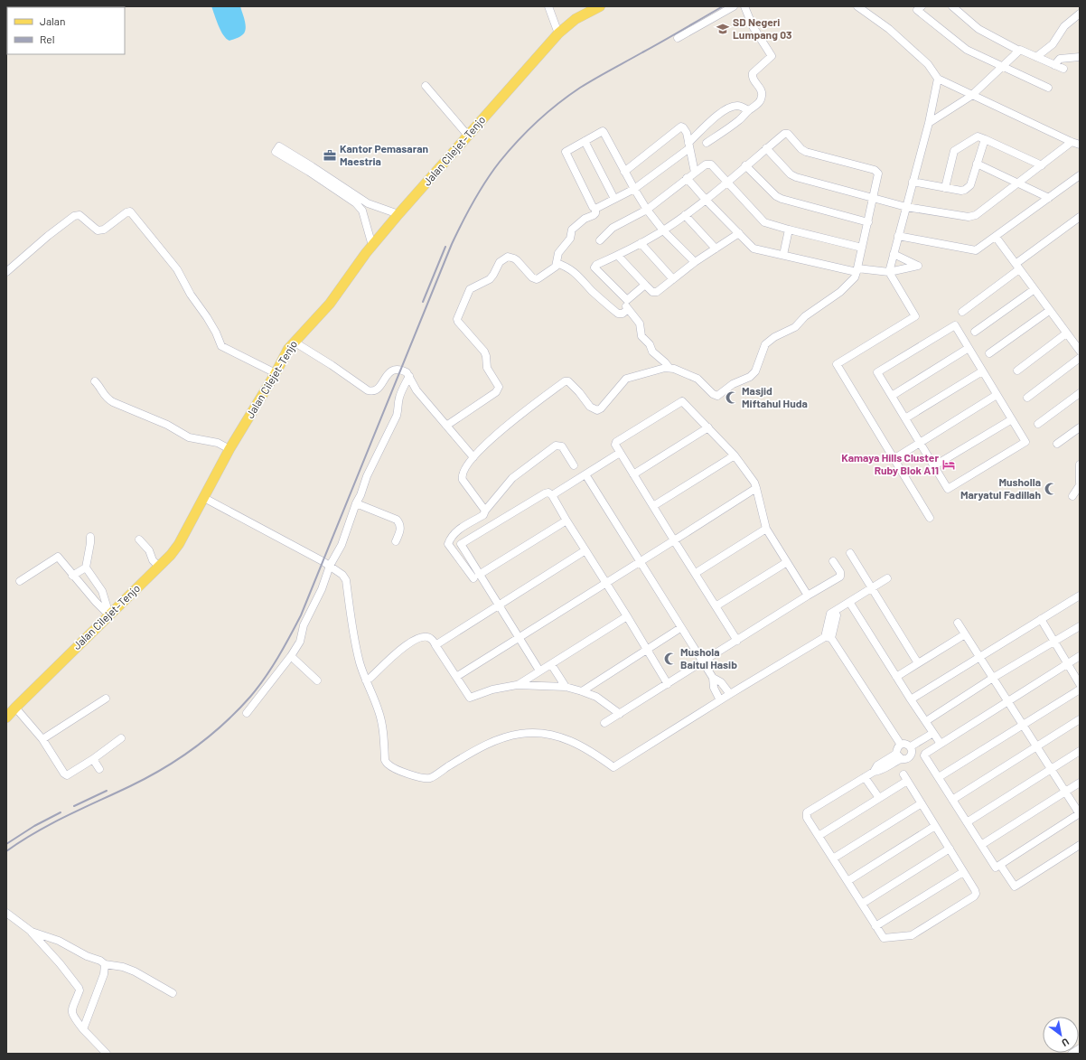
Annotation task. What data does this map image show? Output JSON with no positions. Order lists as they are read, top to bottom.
{
  "streets": {
    "main road": ["Jalan Cilejet–Tenjo"]
  },
  "places": {
    "school or university": ["SD Negeri Lumpang 03"],
    "office": ["Kantor Pemasaran Maestria"],
    "mosque": ["Masjid Miftahul Huda", "Musholla Maryatul Fadillah", "Mushola Baitul Hasib"],
    "hotel": ["Kamaya Hills Cluster Ruby Blok A11"]
  },
  "legend": ["Jalan", "Rel"],
  "north": "bottom right"
}
